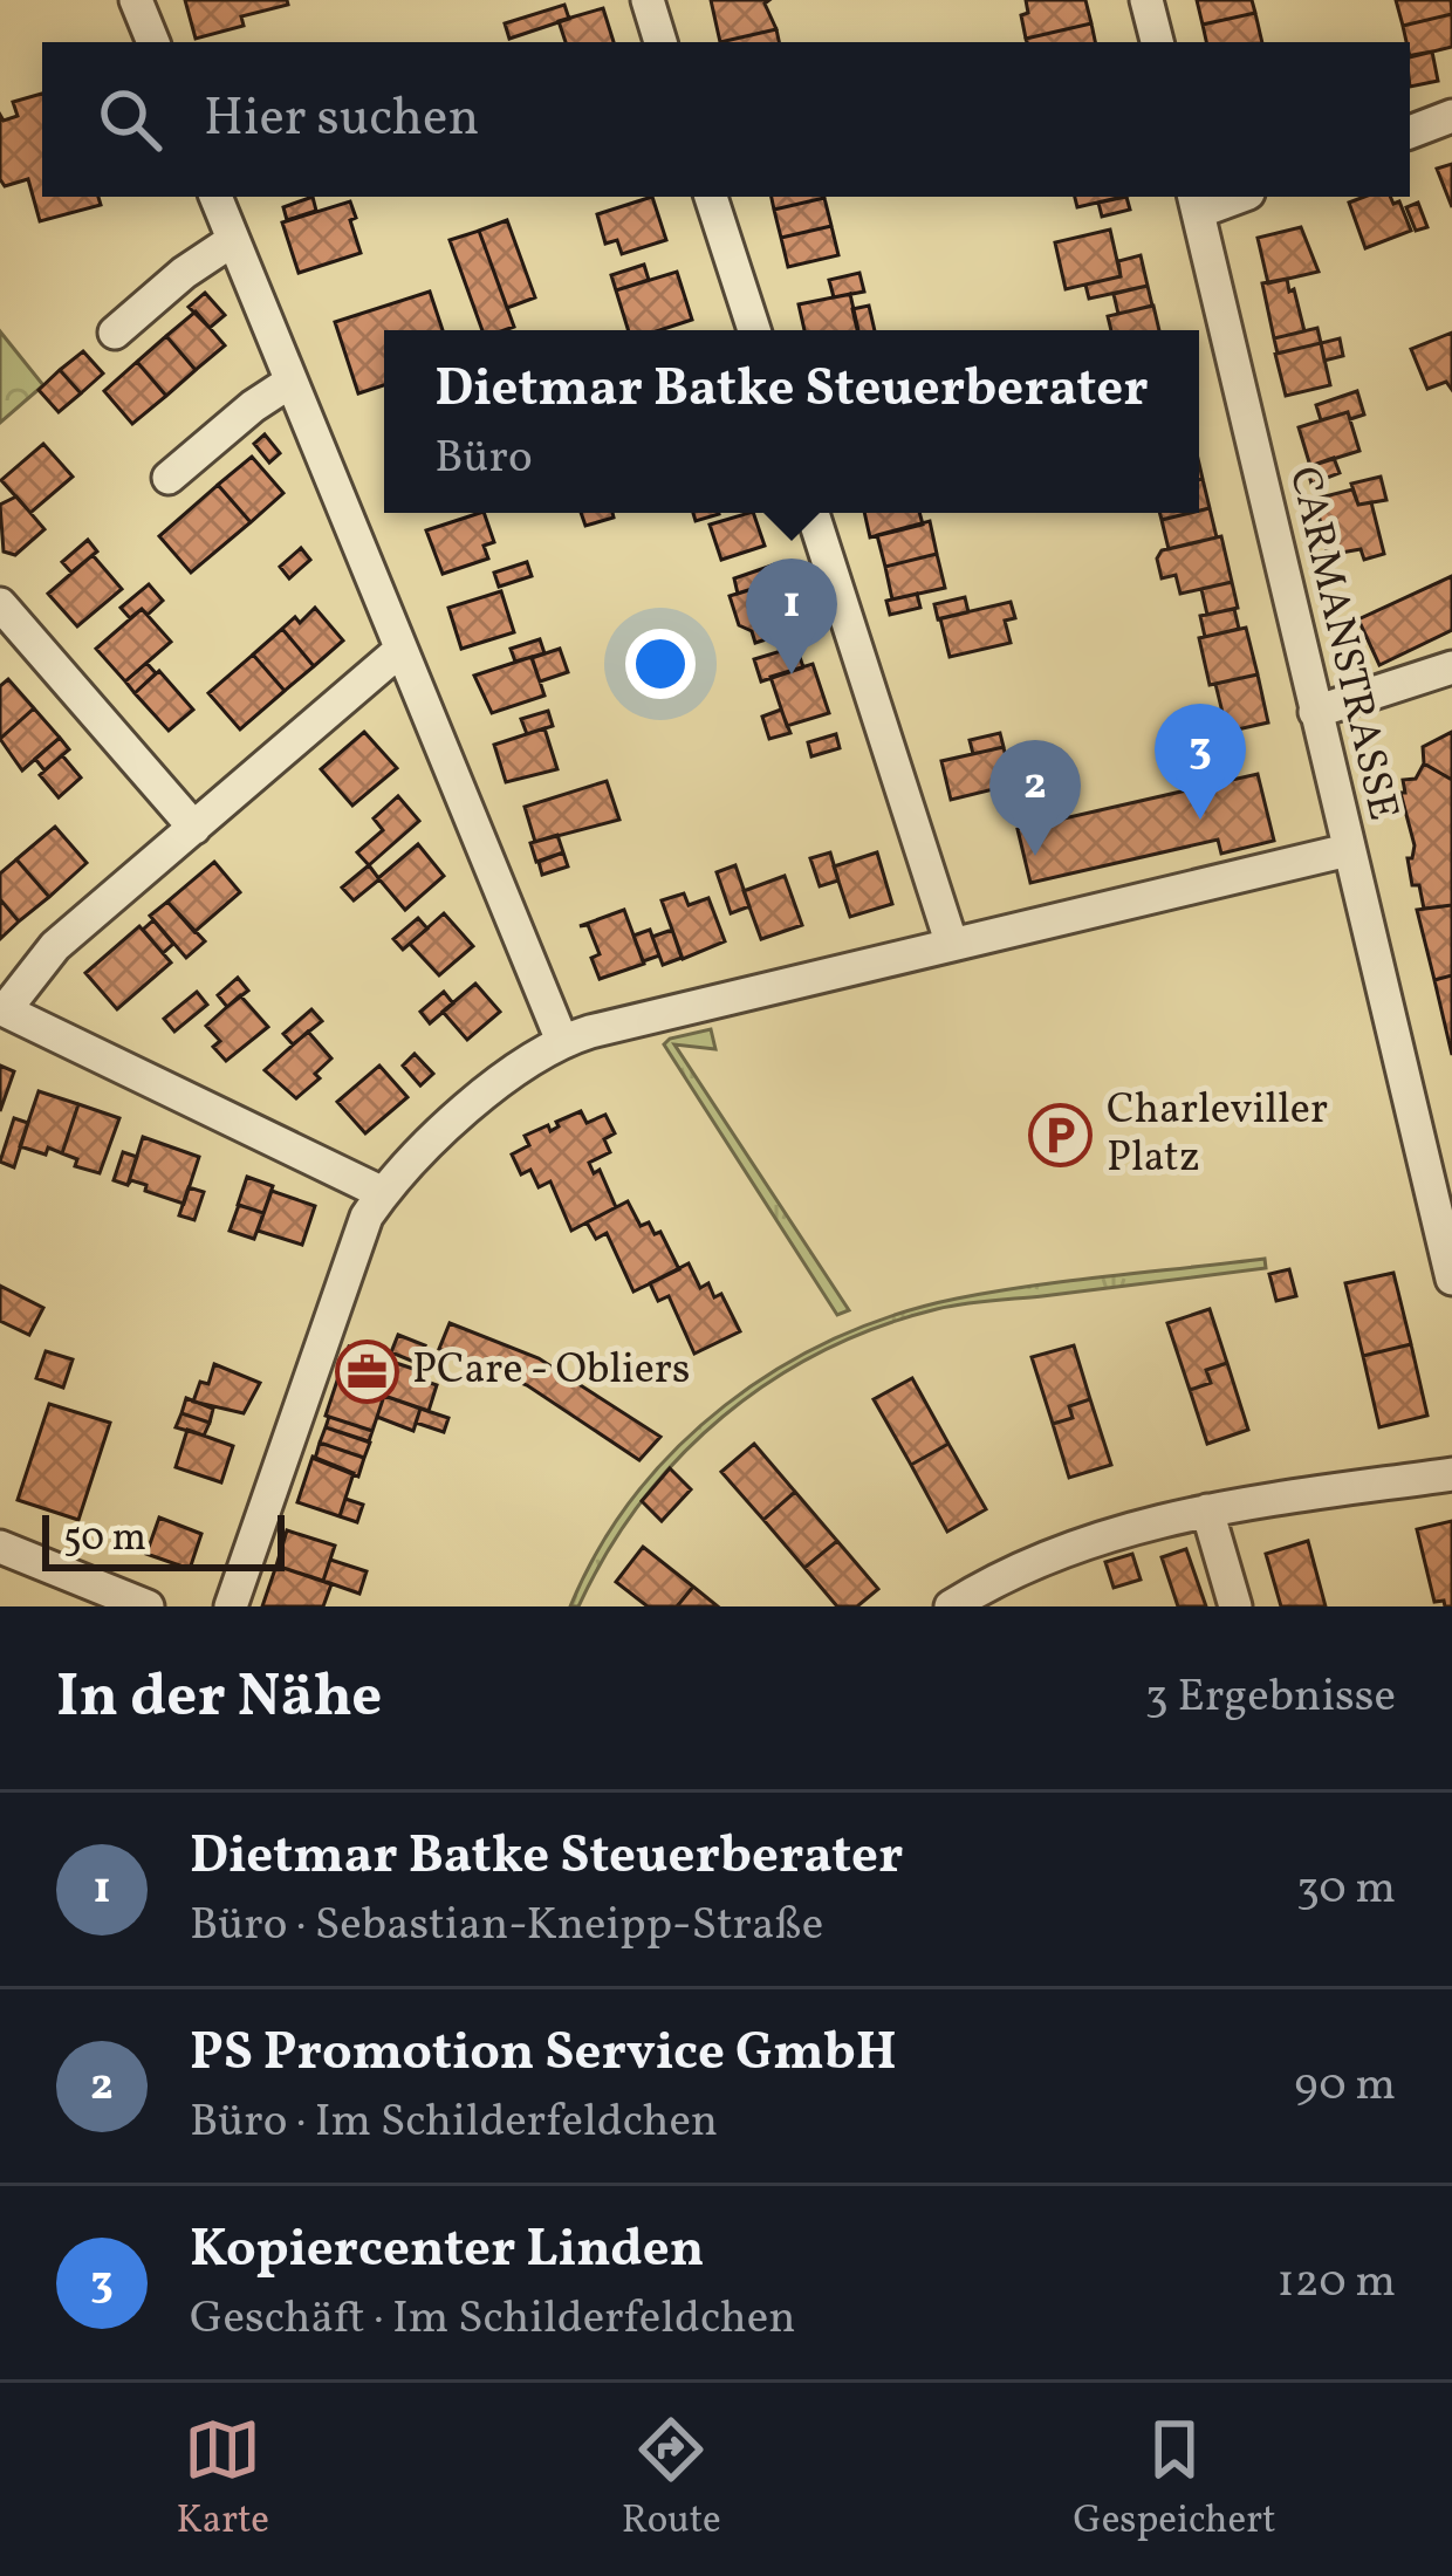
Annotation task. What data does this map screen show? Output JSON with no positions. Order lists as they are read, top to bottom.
{
  "streets": {
    "street": ["CARMANSTRASSE"]
  },
  "places": {
    "parking": ["Charleviller Platz"],
    "office": ["PCare - Obliers"]
  },
  "scale_bar": "50 m",
  "page": {
    "search": "Hier suchen",
    "popup": ["Dietmar Batke Steuerberater", "Büro"],
    "pins": ["1", "3", "2"],
    "scale": "50 m",
    "heading": ["In der Nähe", "3 Ergebnisse"],
    "list": [
      {
        "mark": "1",
        "name": "Dietmar Batke Steuerberater",
        "note": "Büro · Sebastian-Kneipp-Straße",
        "value": "30 m"
      },
      {
        "mark": "2",
        "name": "PS Promotion Service GmbH",
        "note": "Büro · Im Schilderfeldchen",
        "value": "90 m"
      },
      {
        "mark": "3",
        "name": "Kopiercenter Linden",
        "note": "Geschäft · Im Schilderfeldchen",
        "value": "120 m"
      }
    ],
    "nav": ["Karte", "Route", "Gespeichert"]
  }
}
